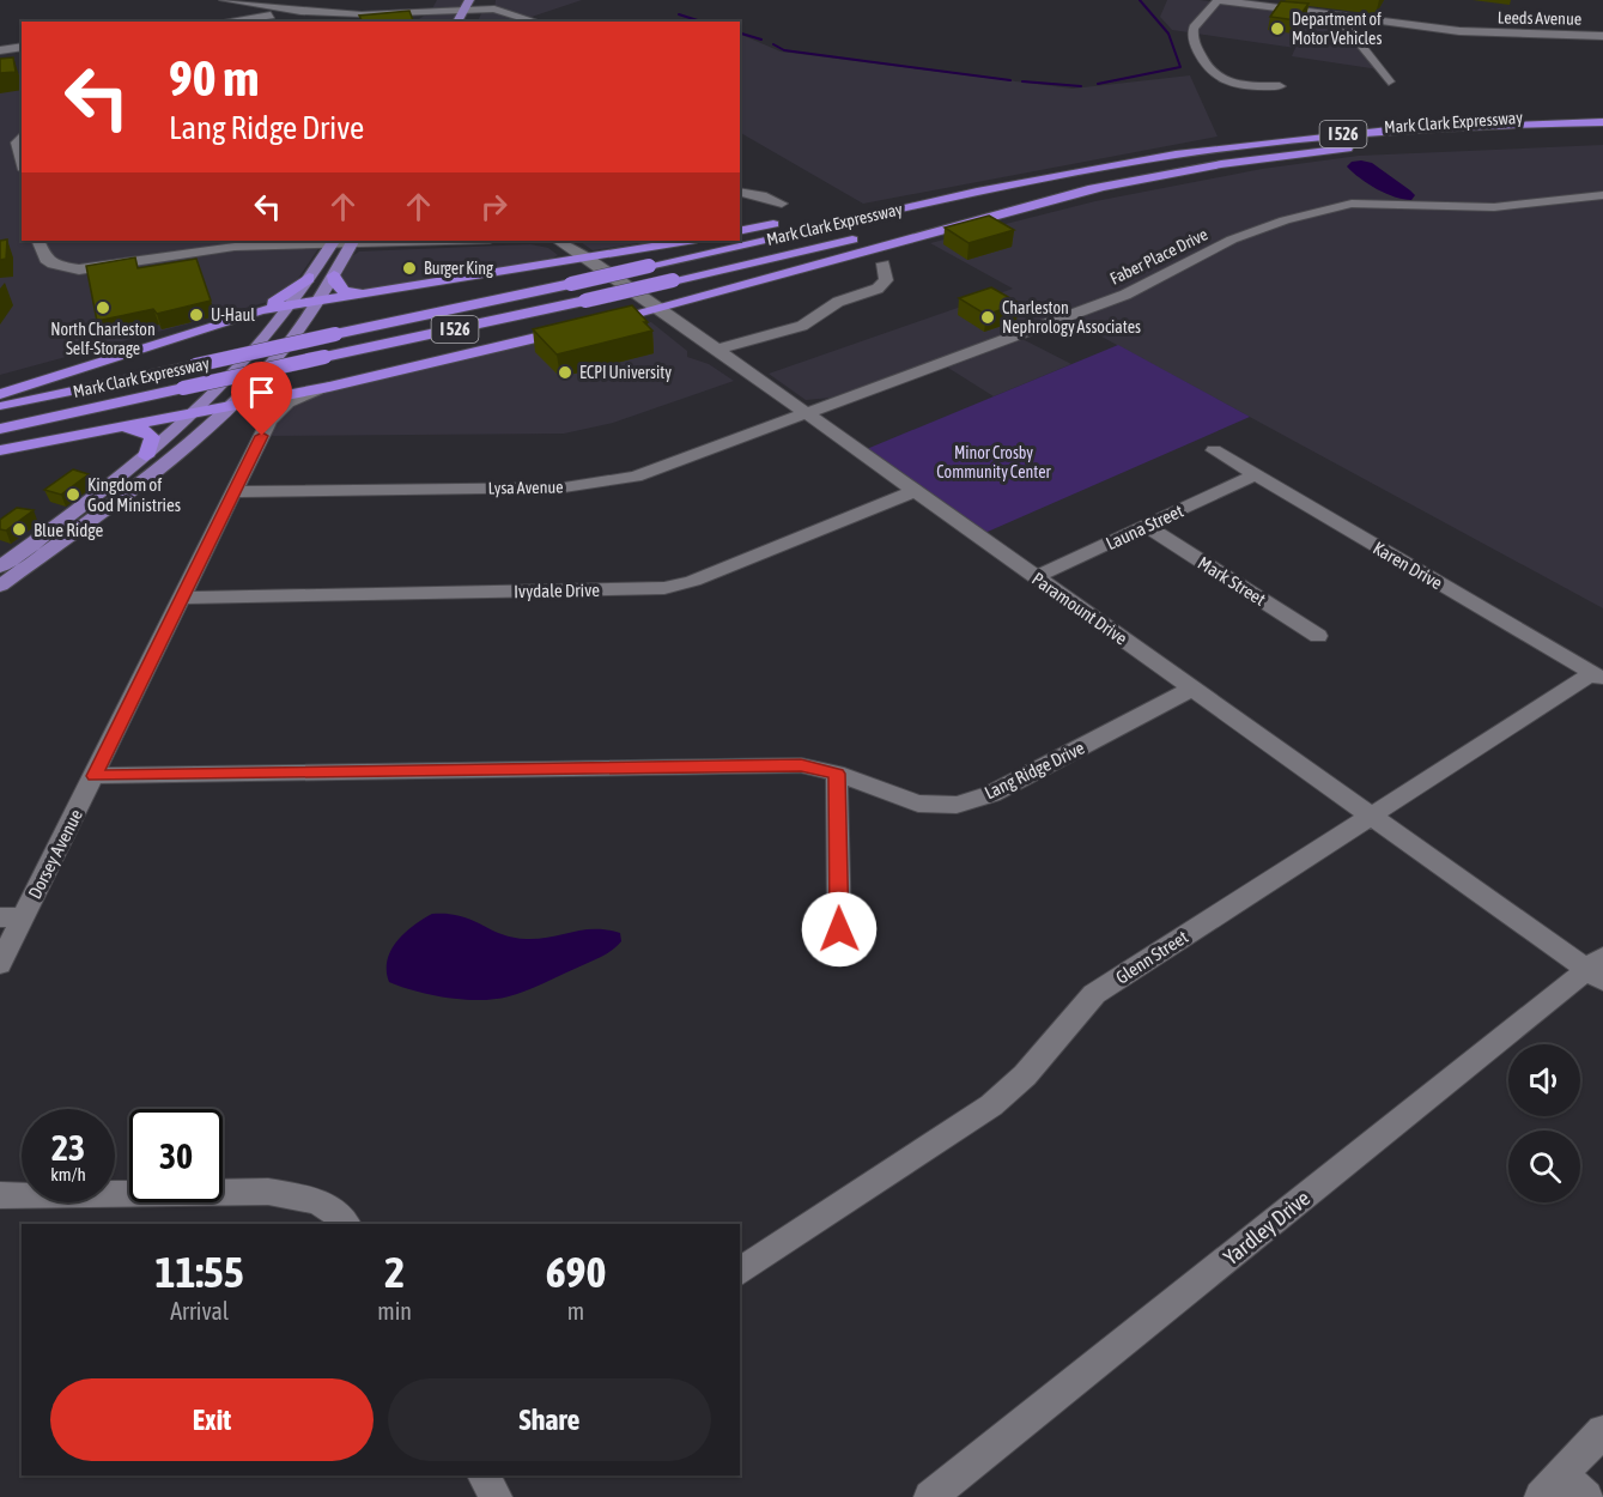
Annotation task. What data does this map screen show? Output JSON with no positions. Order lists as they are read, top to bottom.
{
  "streets": {
    "highway": ["Mark Clark Expressway", "I 526"],
    "street": [
      "Leeds Avenue",
      "Faber Place Drive",
      "Lysa Avenue",
      "Launa Street",
      "Karen Drive",
      "Mark Street",
      "Ivydale Drive",
      "Paramount Drive",
      "Lang Ridge Drive",
      "Dorsey Avenue",
      "Glenn Street",
      "Yardley Drive"
    ]
  },
  "crossings": [
    ["Faber Place Drive", "Lysa Avenue"],
    ["Faber Place Drive", "Paramount Drive"],
    ["Lysa Avenue", "Paramount Drive"],
    ["Lysa Avenue", "Dorsey Avenue"],
    ["Launa Street", "Karen Drive"],
    ["Launa Street", "Mark Street"],
    ["Launa Street", "Paramount Drive"],
    ["Karen Drive", "Glenn Street"],
    ["Ivydale Drive", "Paramount Drive"],
    ["Ivydale Drive", "Dorsey Avenue"],
    ["Paramount Drive", "Lang Ridge Drive"],
    ["Paramount Drive", "Glenn Street"],
    ["Paramount Drive", "Yardley Drive"],
    ["Lang Ridge Drive", "Dorsey Avenue"]
  ],
  "parks": ["Minor Crosby Community Center"],
  "places": [
    "Department of Motor Vehicles",
    "Burger King",
    "North Charleston Self-Storage",
    "U-Haul",
    "Charleston Nephrology Associates",
    "ECPI University",
    "Kingdom of God Ministries",
    "Blue Ridge"
  ],
  "page": {
    "turn": ["90 m", "Lang Ridge Drive"],
    "speed": "23 km/h",
    "limit": "30",
    "eta": [
      "11:55",
      "Arrival",
      "2",
      "min",
      "690",
      "m"
    ],
    "buttons": ["Exit", "Share"]
  }
}
